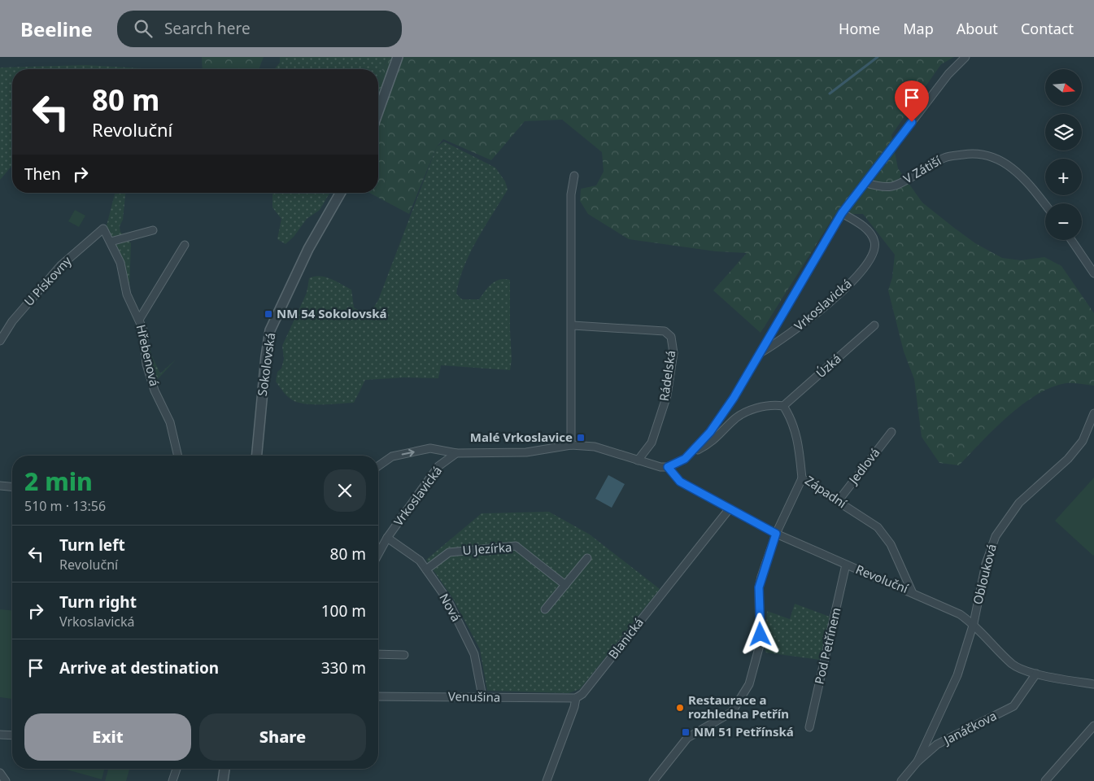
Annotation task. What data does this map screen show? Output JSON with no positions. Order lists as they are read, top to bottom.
{
  "streets": {
    "street": [
      "V Zátiší",
      "U Pískovny",
      "Vrkoslavická",
      "Hřebenová",
      "Sokolovská",
      "Úzká",
      "Rádelská",
      "Jedlová",
      "Západní",
      "U Jezírka",
      "Oblouková",
      "Revoluční",
      "Nová",
      "Blanická",
      "Pod Petřínem",
      "Venušina",
      "Janáčkova"
    ]
  },
  "crossings": [
    ["V Zátiší", "Vrkoslavická"],
    ["U Pískovny", "Hřebenová"],
    ["Vrkoslavická", "Revoluční"],
    ["Vrkoslavická", "Nová"],
    ["Úzká", "Západní"],
    ["Jedlová", "Západní"],
    ["Západní", "Revoluční"],
    ["U Jezírka", "Nová"],
    ["Oblouková", "Revoluční"],
    ["Oblouková", "Janáčkova"],
    ["Revoluční", "Blanická"],
    ["Revoluční", "Pod Petřínem"],
    ["Revoluční", "Janáčkova"],
    ["Nová", "Venušina"],
    ["Blanická", "Venušina"]
  ],
  "places": {
    "transit": ["NM 54 Sokolovská", "Malé Vrkoslavice", "NM 51 Petřínská"],
    "other": ["Restaurace a rozhledna Petřín"]
  },
  "north": "right",
  "page": {
    "header": "Beeline",
    "search": "Search here",
    "nav": [
      "Home",
      "Map",
      "About",
      "Contact"
    ],
    "map_buttons": ["+", "−"],
    "turn": ["80 m", "Revoluční"],
    "then": "Then",
    "heading": ["2 min", "510 m · 13:56"],
    "list": [
      {
        "name": "Turn left",
        "note": "Revoluční",
        "value": "80 m"
      },
      {
        "name": "Turn right",
        "note": "Vrkoslavická",
        "value": "100 m"
      },
      {
        "name": "Arrive at destination",
        "value": "330 m"
      }
    ],
    "buttons": ["Exit", "Share"]
  }
}
